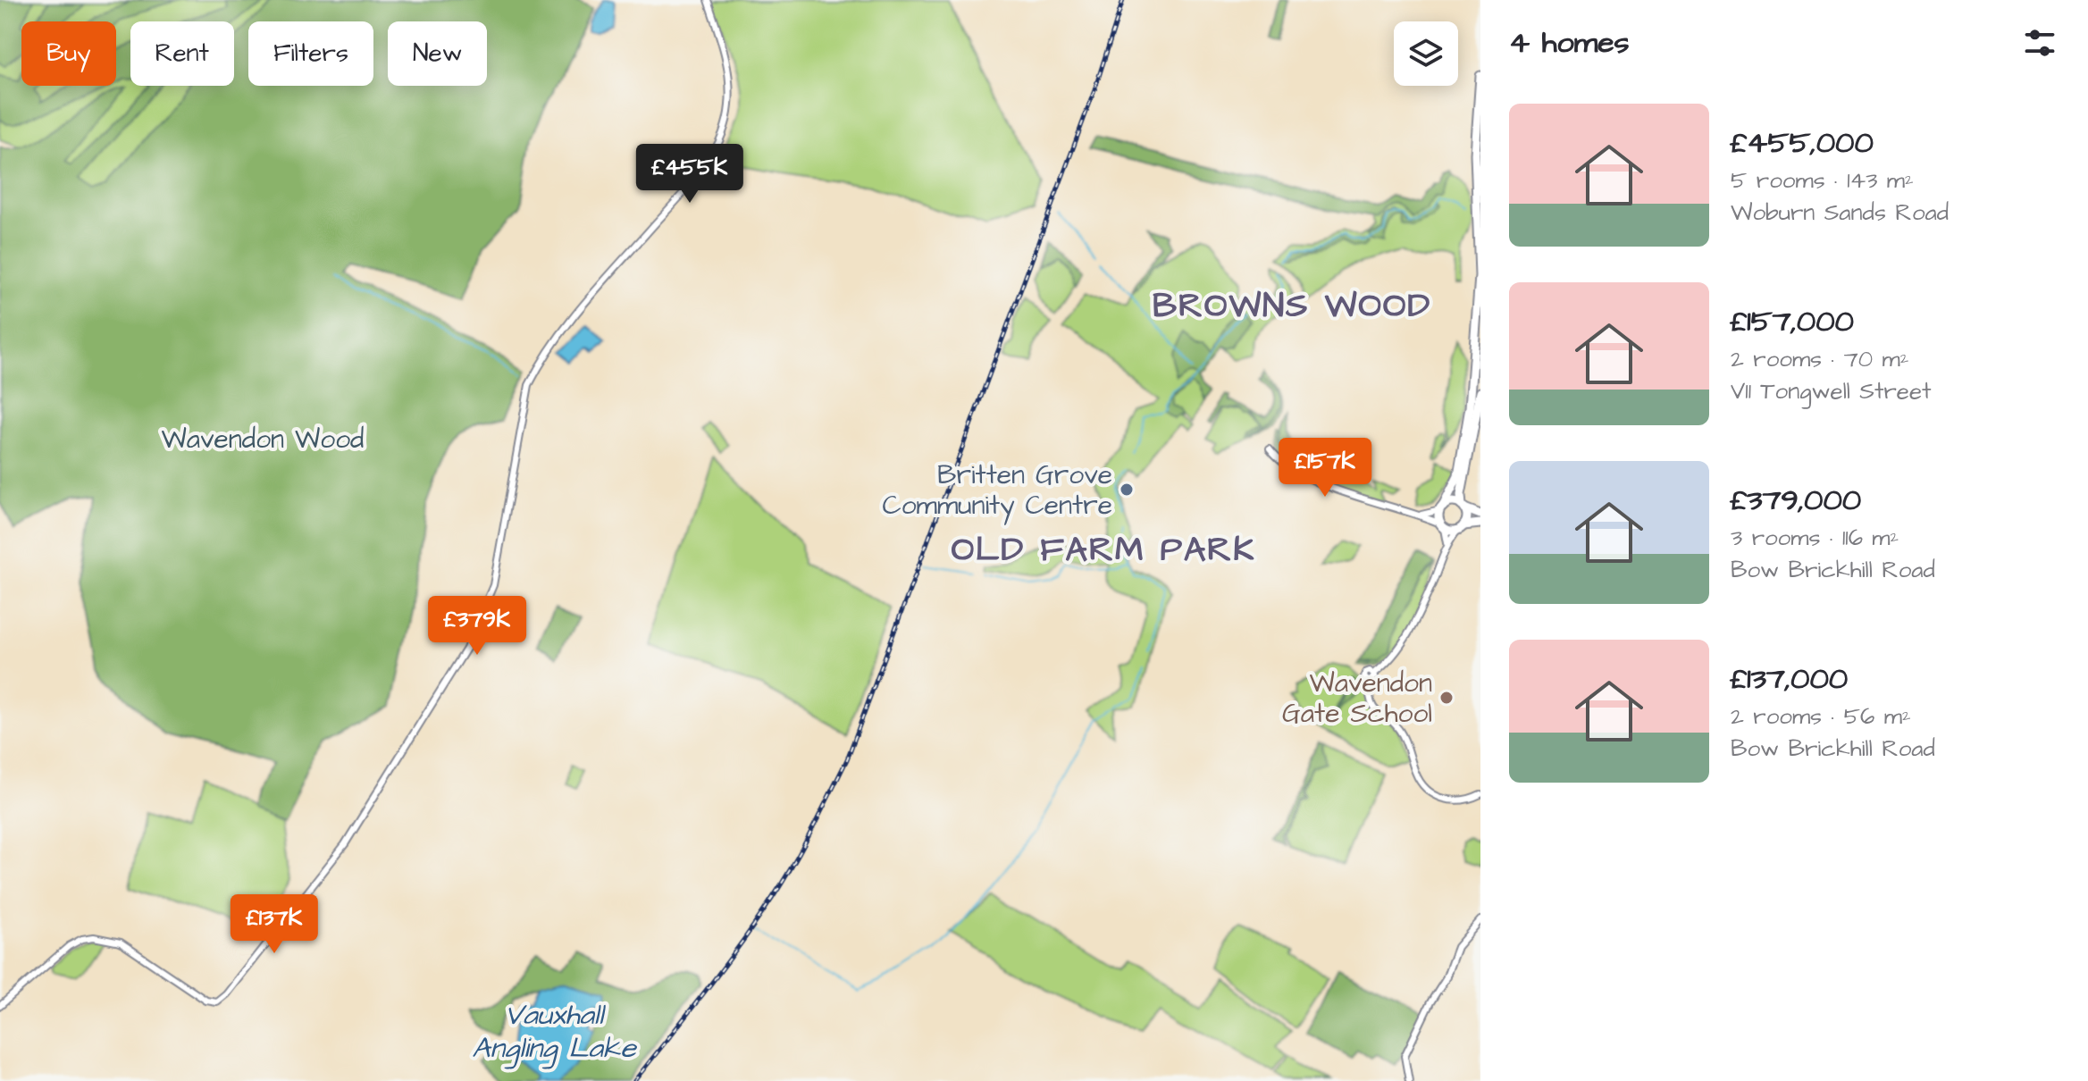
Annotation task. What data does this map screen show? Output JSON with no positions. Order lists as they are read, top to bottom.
{
  "districts": ["BROWNS WOOD", "OLD FARM PARK"],
  "water": ["Vauxhall Angling Lake"],
  "parks": ["Wavendon Wood"],
  "places": ["Britten Grove Community Centre", "Wavendon Gate School"],
  "page": {
    "heading": "4 homes",
    "chip": [
      "Buy",
      "Rent",
      "Filters",
      "New"
    ],
    "list": [
      {
        "name": "£455,000",
        "note": "5 rooms · 143 m² · Woburn Sands Road"
      },
      {
        "name": "£157,000",
        "note": "2 rooms · 70 m² · V11 Tongwell Street"
      },
      {
        "name": "£379,000",
        "note": "3 rooms · 116 m² · Bow Brickhill Road"
      },
      {
        "name": "£137,000",
        "note": "2 rooms · 56 m² · Bow Brickhill Road"
      }
    ],
    "price": [
      "£455K",
      "£157K",
      "£379K",
      "£137K"
    ]
  }
}
